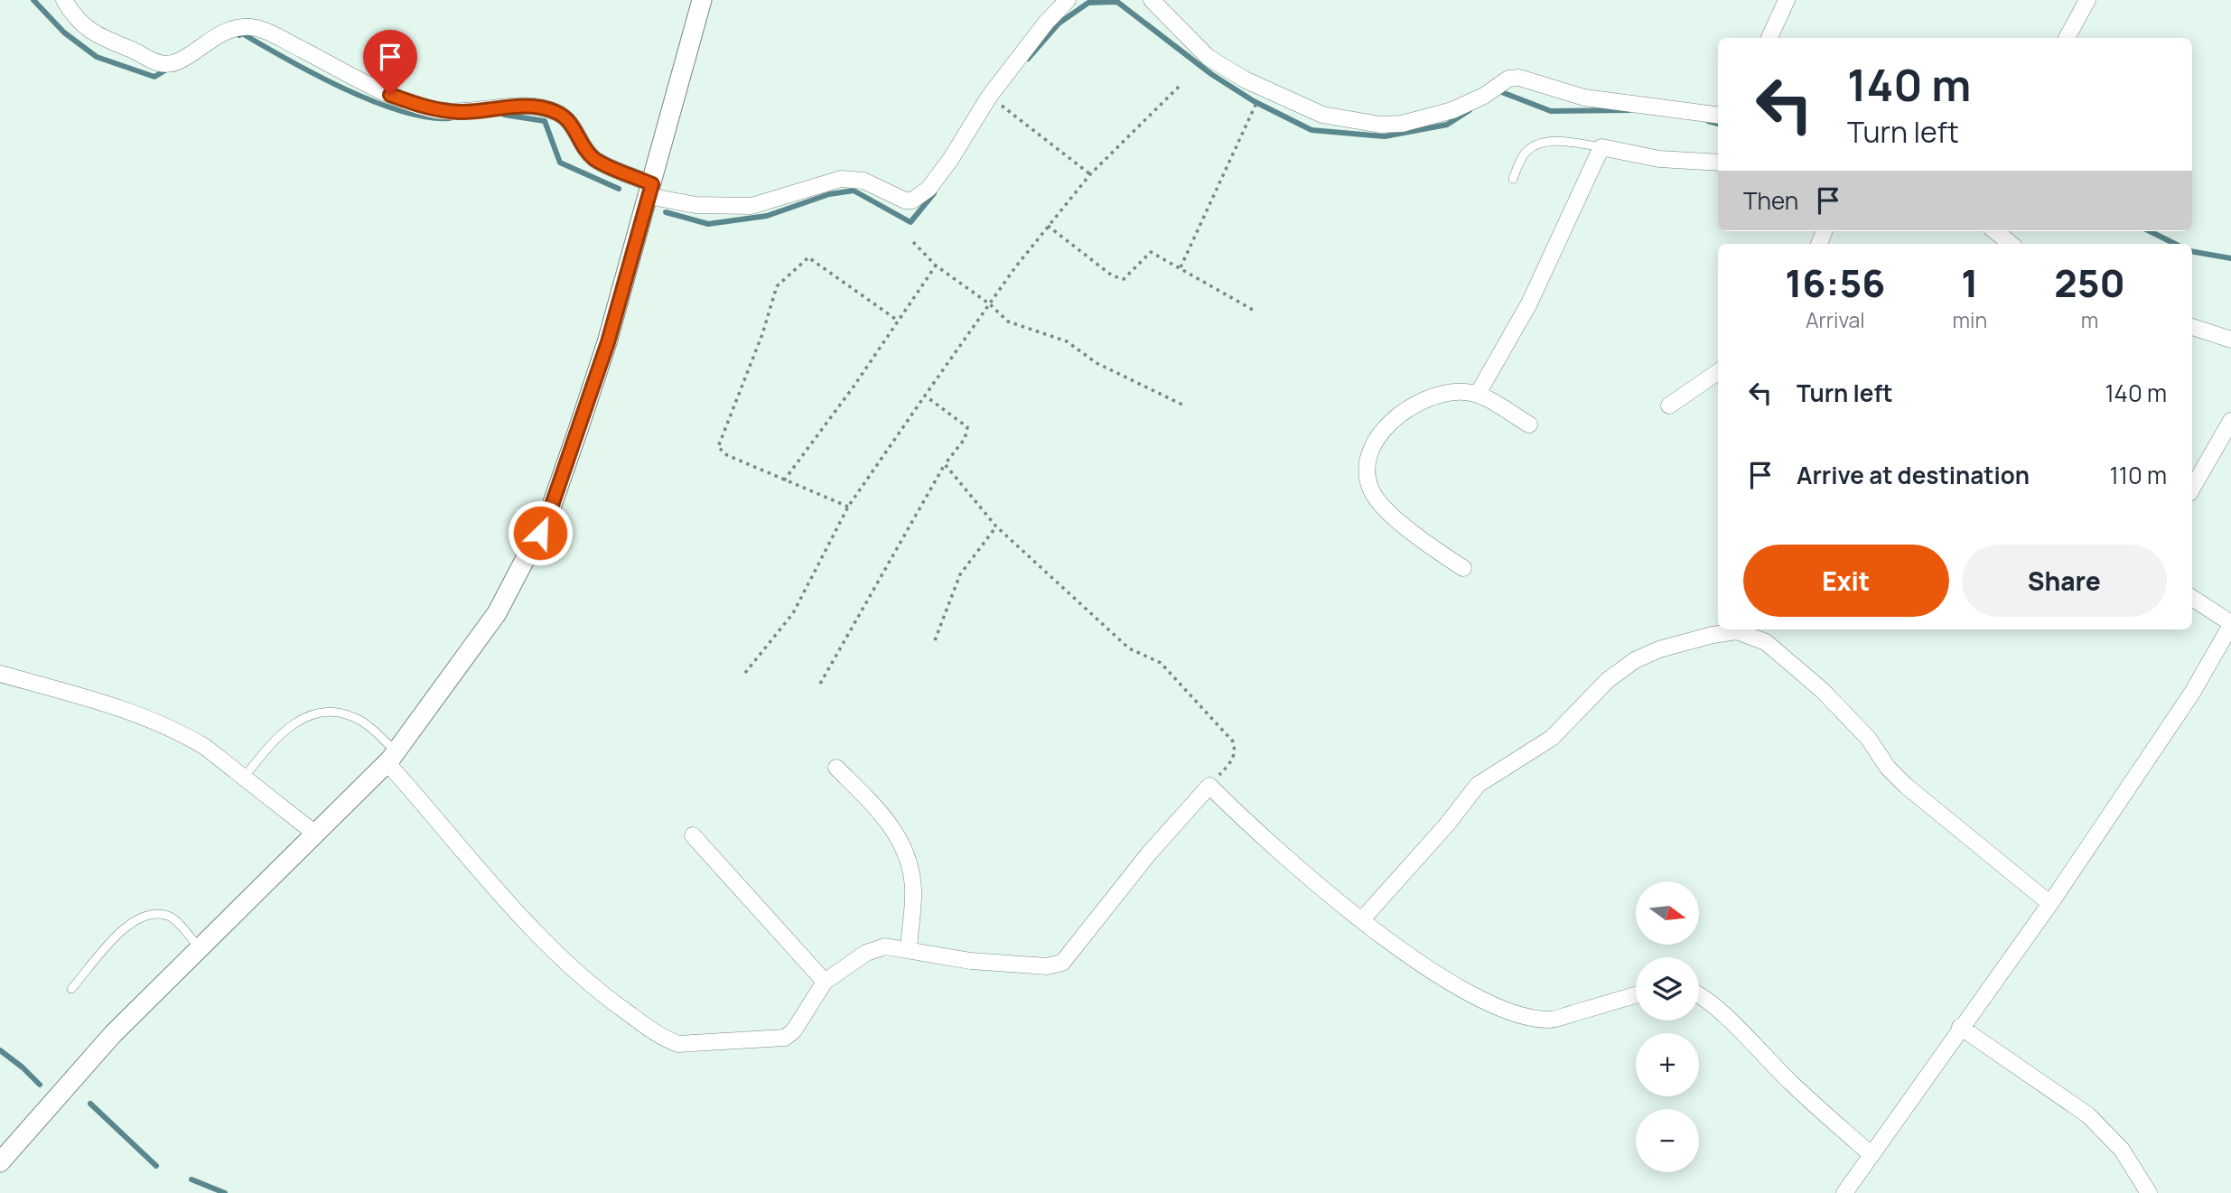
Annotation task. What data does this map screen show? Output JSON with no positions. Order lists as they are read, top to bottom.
{
  "north": "right",
  "page": {
    "turn": ["140 m", "Turn left"],
    "then": "Then",
    "eta": [
      "16:56",
      "Arrival",
      "1",
      "min",
      "250",
      "m"
    ],
    "list": [
      {
        "name": "Turn left",
        "value": "140 m"
      },
      {
        "name": "Arrive at destination",
        "value": "110 m"
      }
    ],
    "buttons": ["Exit", "Share"],
    "map_buttons": ["+", "−"]
  }
}
